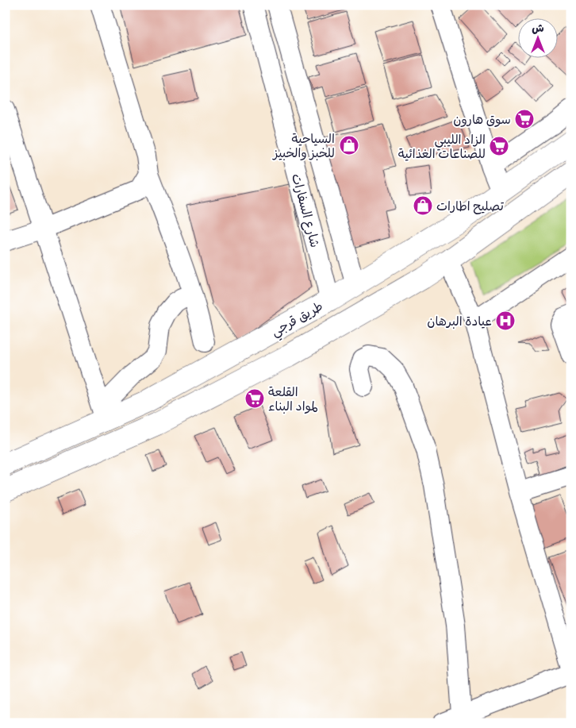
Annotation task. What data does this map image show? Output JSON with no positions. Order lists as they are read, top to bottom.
{
  "streets": {
    "highway": ["طريق قرجي"],
    "street": ["شارع السفارات"]
  },
  "crossings": [
    ["شارع السفارات", "طريق قرجي"]
  ],
  "places": {
    "supermarket": ["سوق هارون", "الزاد الليبي للصناعات الغذائية", "القلعة لمواد البناء"],
    "shop": ["السياحية للخبز والخبيز", "تصليح اطارات"],
    "hospital": ["عيادة البرهان"]
  },
  "north": "top"
}
